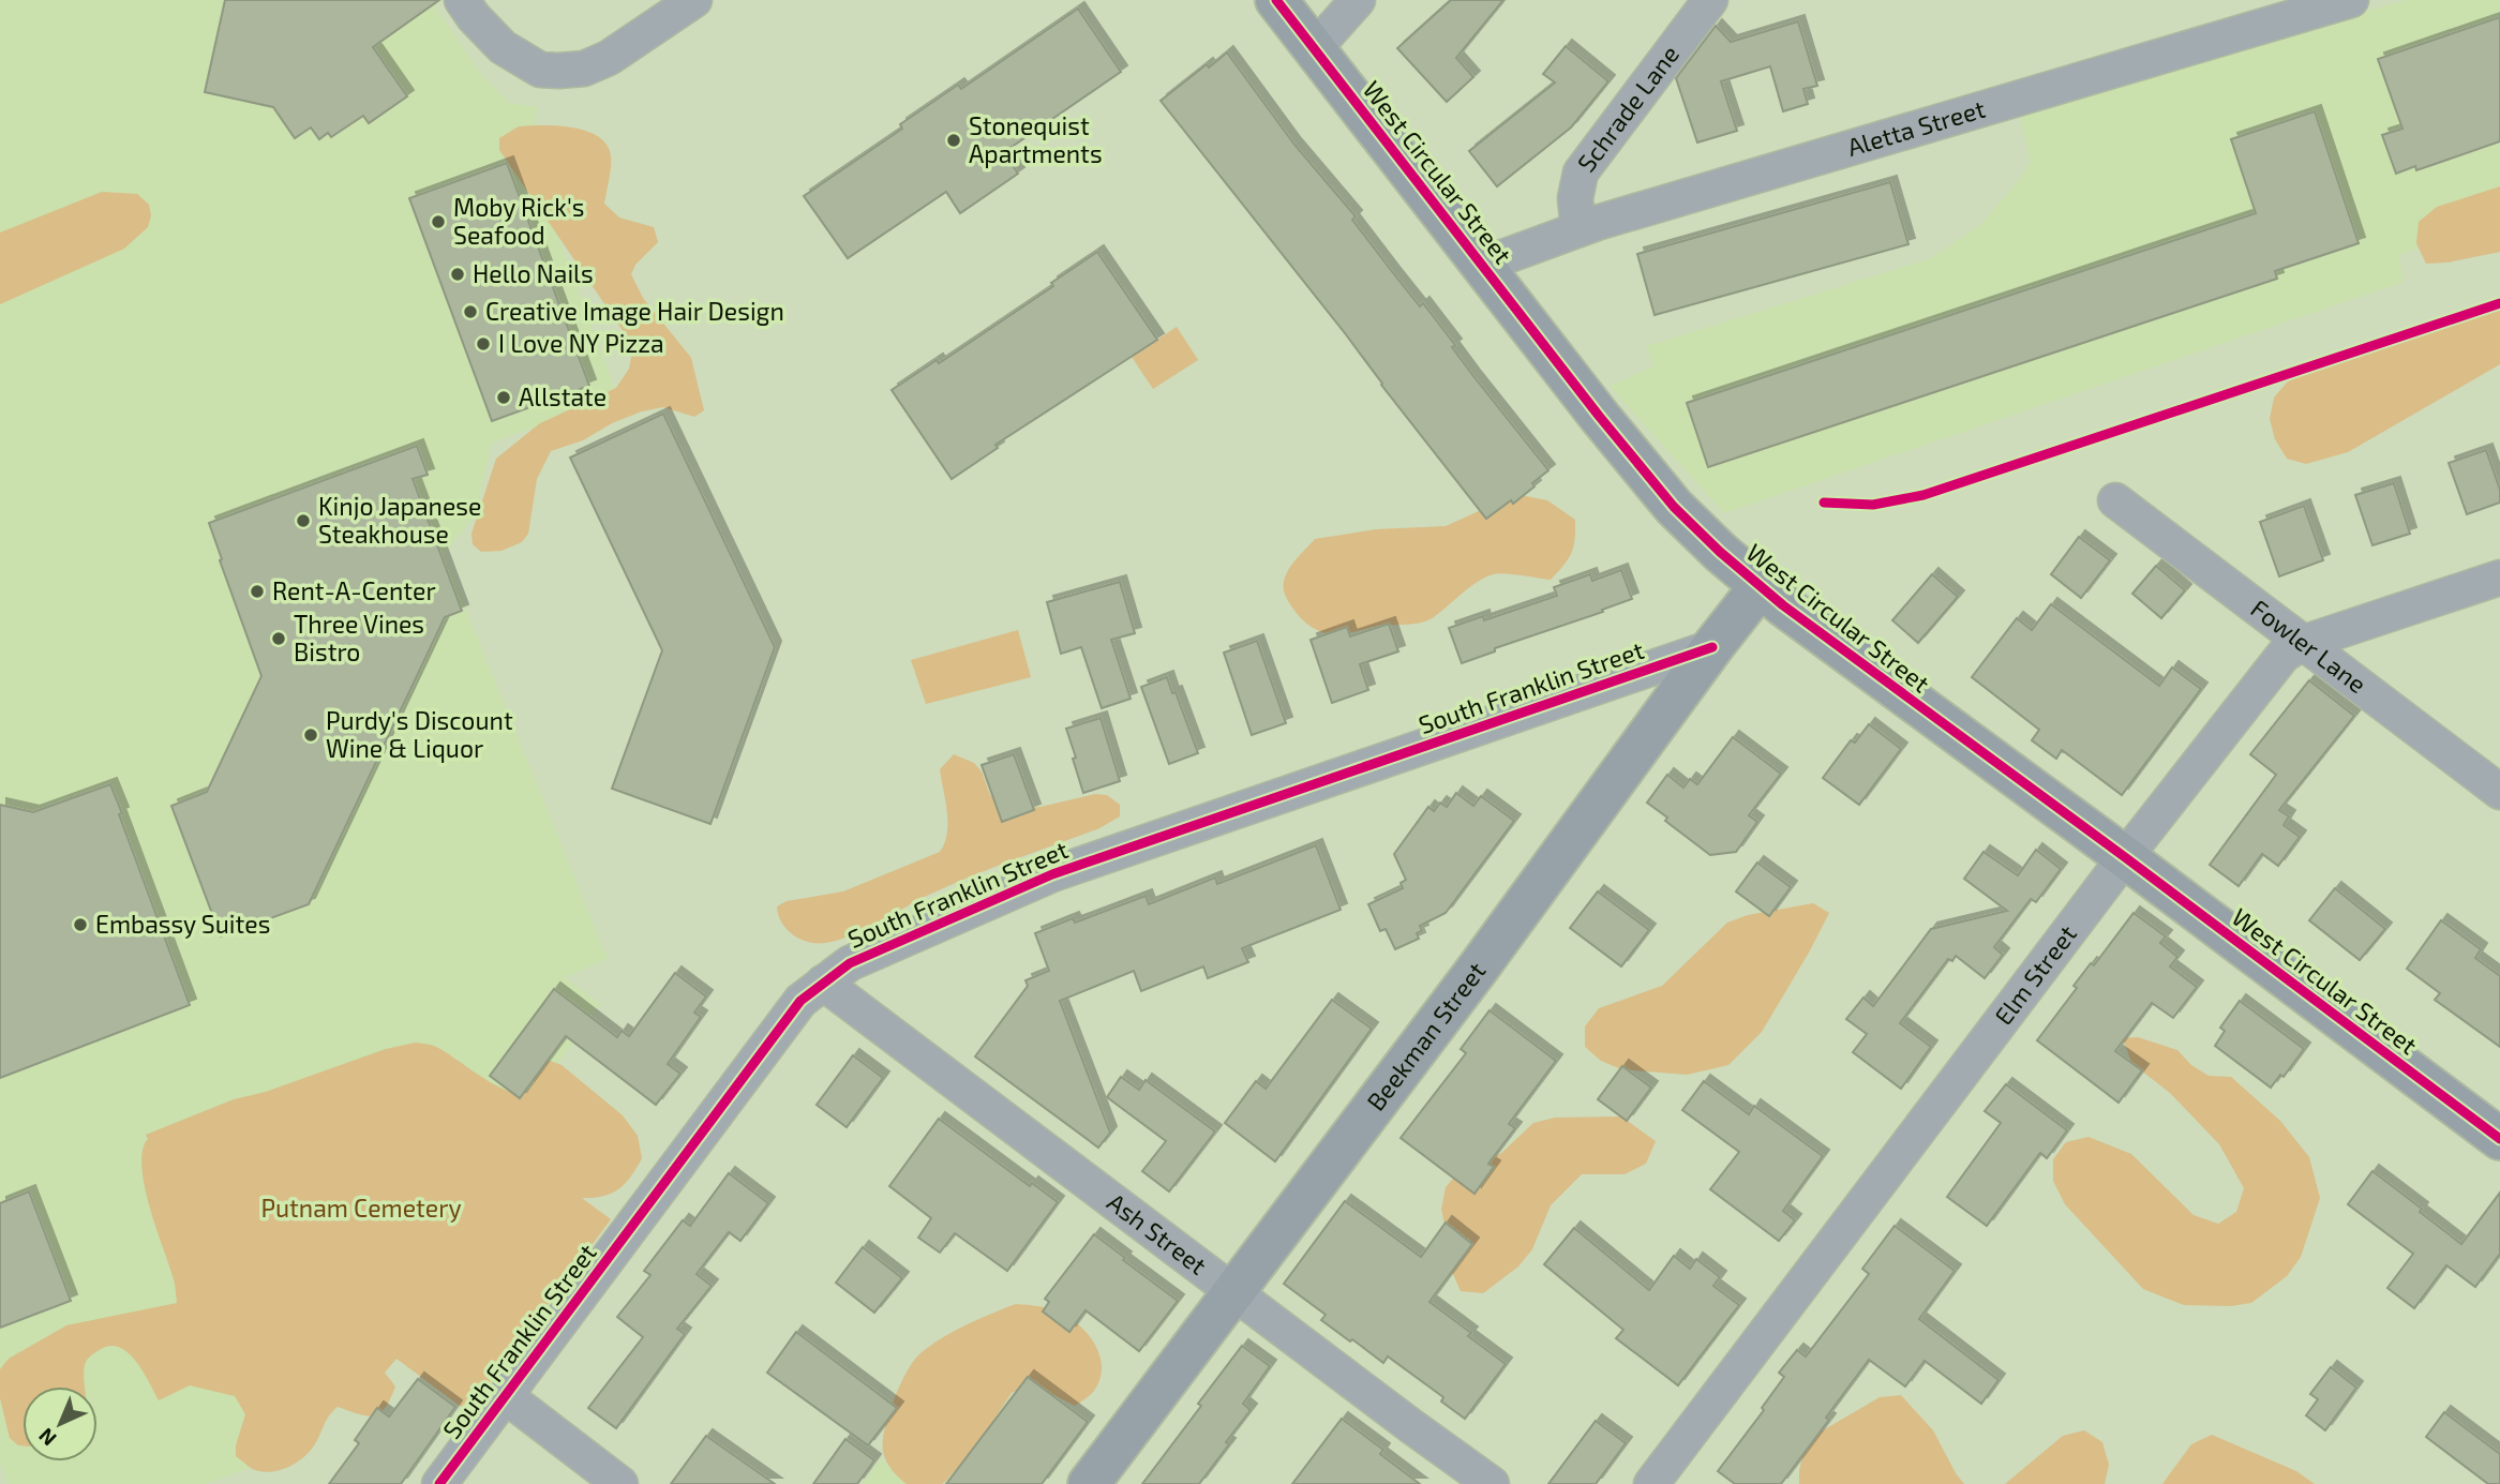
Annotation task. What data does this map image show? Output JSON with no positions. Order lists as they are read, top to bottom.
{
  "streets": {
    "street": [
      "Schrade Lane",
      "Aletta Street",
      "West Circular Street",
      "Fowler Lane",
      "South Franklin Street",
      "Elm Street",
      "Beekman Street",
      "Ash Street"
    ]
  },
  "crossings": [
    ["Schrade Lane", "Aletta Street"],
    ["Aletta Street", "West Circular Street"],
    ["West Circular Street", "Elm Street"],
    ["West Circular Street", "Beekman Street"],
    ["Fowler Lane", "Elm Street"],
    ["South Franklin Street", "Beekman Street"],
    ["South Franklin Street", "Ash Street"],
    ["Beekman Street", "Ash Street"]
  ],
  "parks": ["Putnam Cemetery"],
  "places": [
    "Stonequist Apartments",
    "Moby Rick's Seafood",
    "Hello Nails",
    "Creative Image Hair Design",
    "I Love NY Pizza",
    "Allstate",
    "Kinjo Japanese Steakhouse",
    "Rent-A-Center",
    "Three Vines Bistro",
    "Purdy's Discount Wine & Liquor",
    "Embassy Suites"
  ],
  "north": "bottom left"
}
